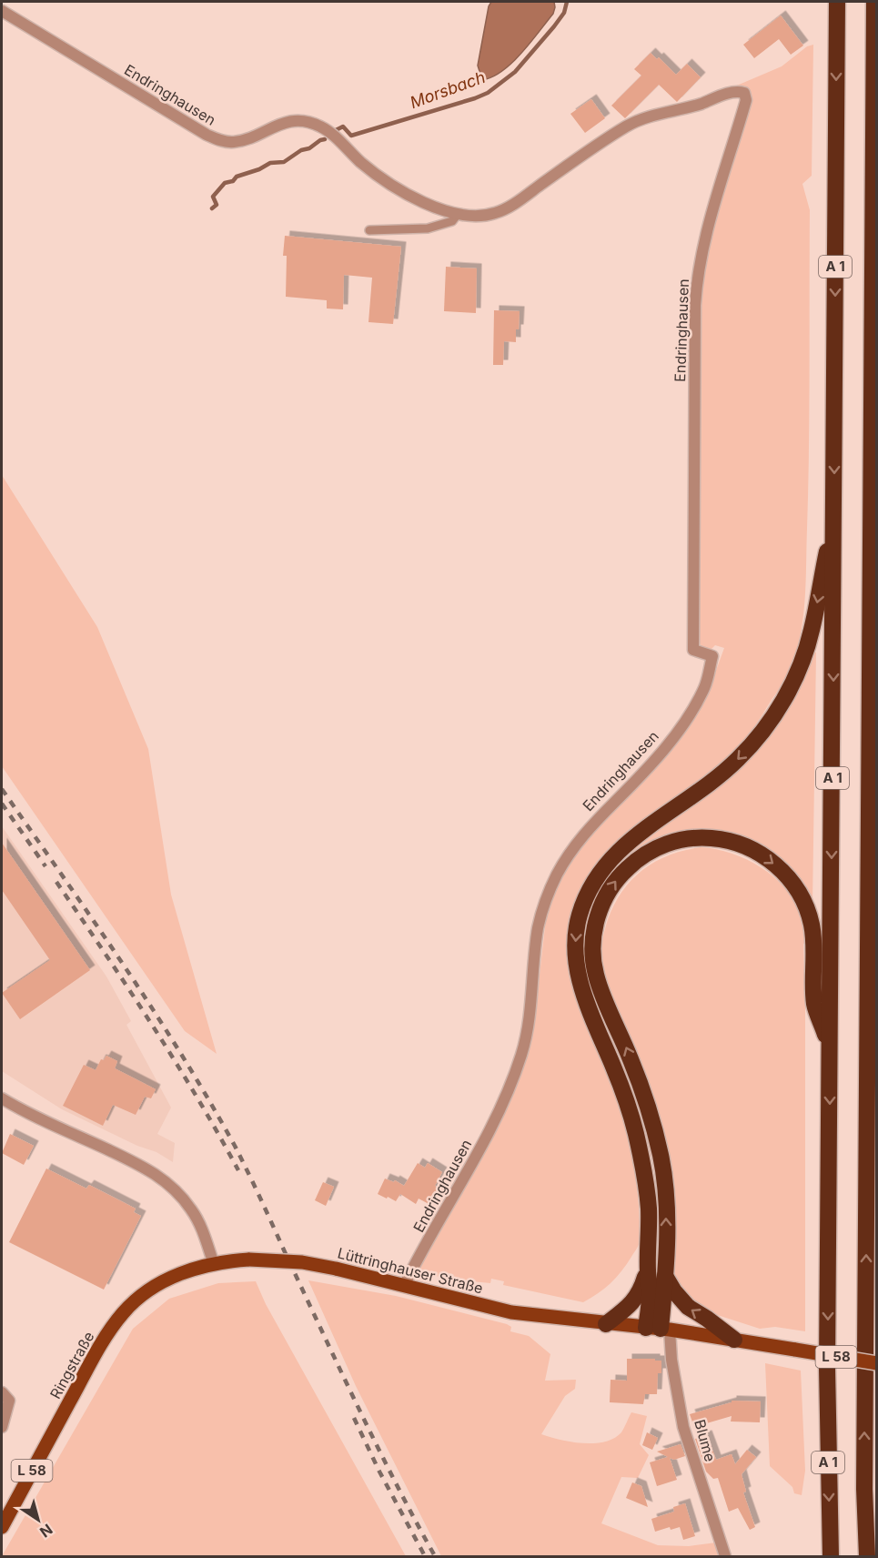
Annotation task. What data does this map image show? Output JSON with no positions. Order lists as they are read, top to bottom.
{
  "streets": {
    "highway": ["A 1"],
    "main road": ["Lüttringhauser Straße", "L 58", "Ringstraße"],
    "street": ["Endringhausen", "Blume"]
  },
  "crossings": [
    ["Endringhausen", "Lüttringhauser Straße"],
    ["Lüttringhauser Straße", "Ringstraße"],
    ["Lüttringhauser Straße", "Blume"]
  ],
  "water": ["Morsbach"],
  "north": "bottom right"
}
